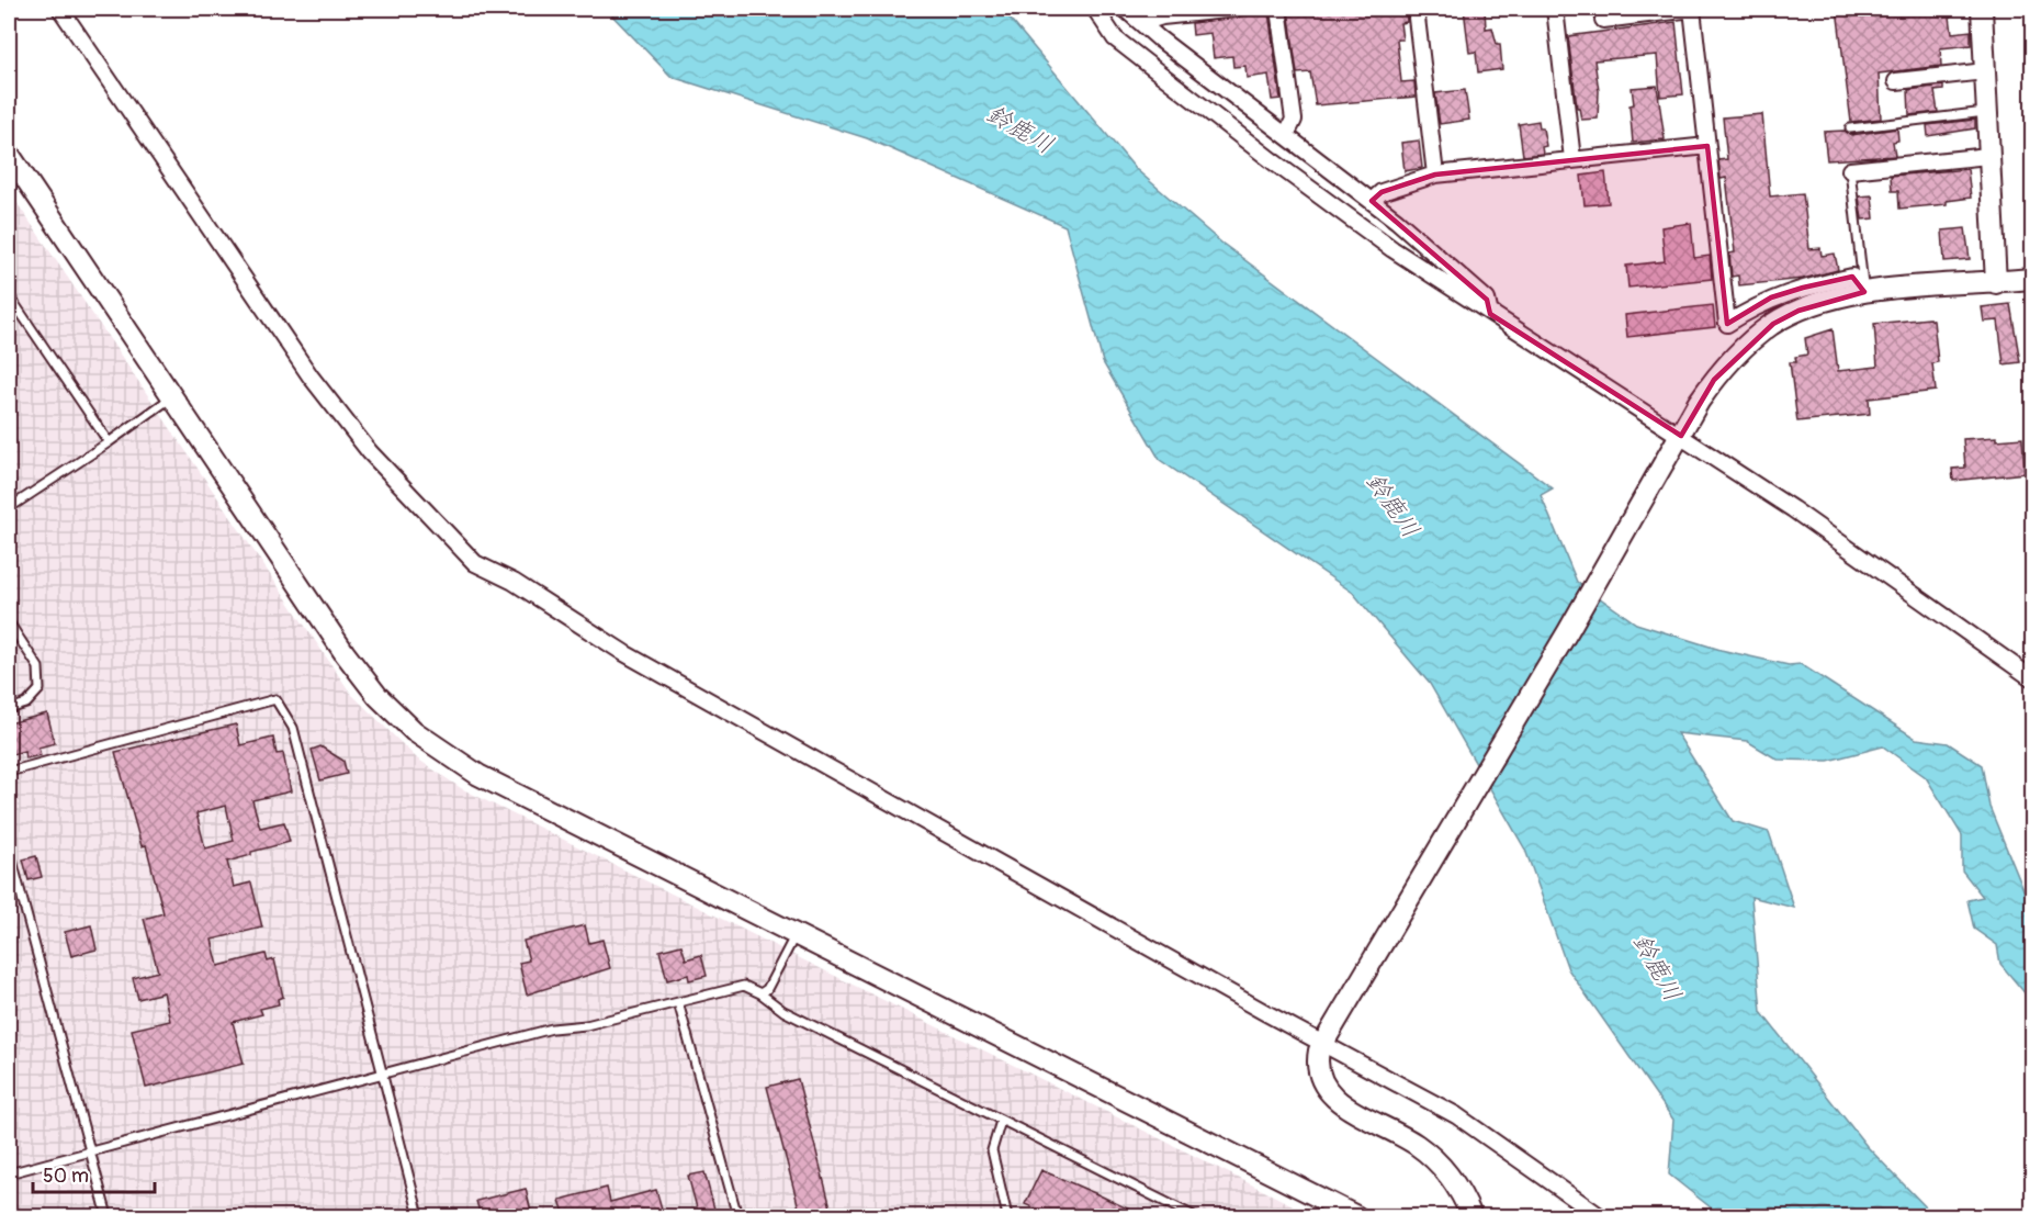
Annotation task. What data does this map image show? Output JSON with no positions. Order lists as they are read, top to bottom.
{
  "water": ["鈴鹿川"],
  "scale_bar": "50 m"
}
